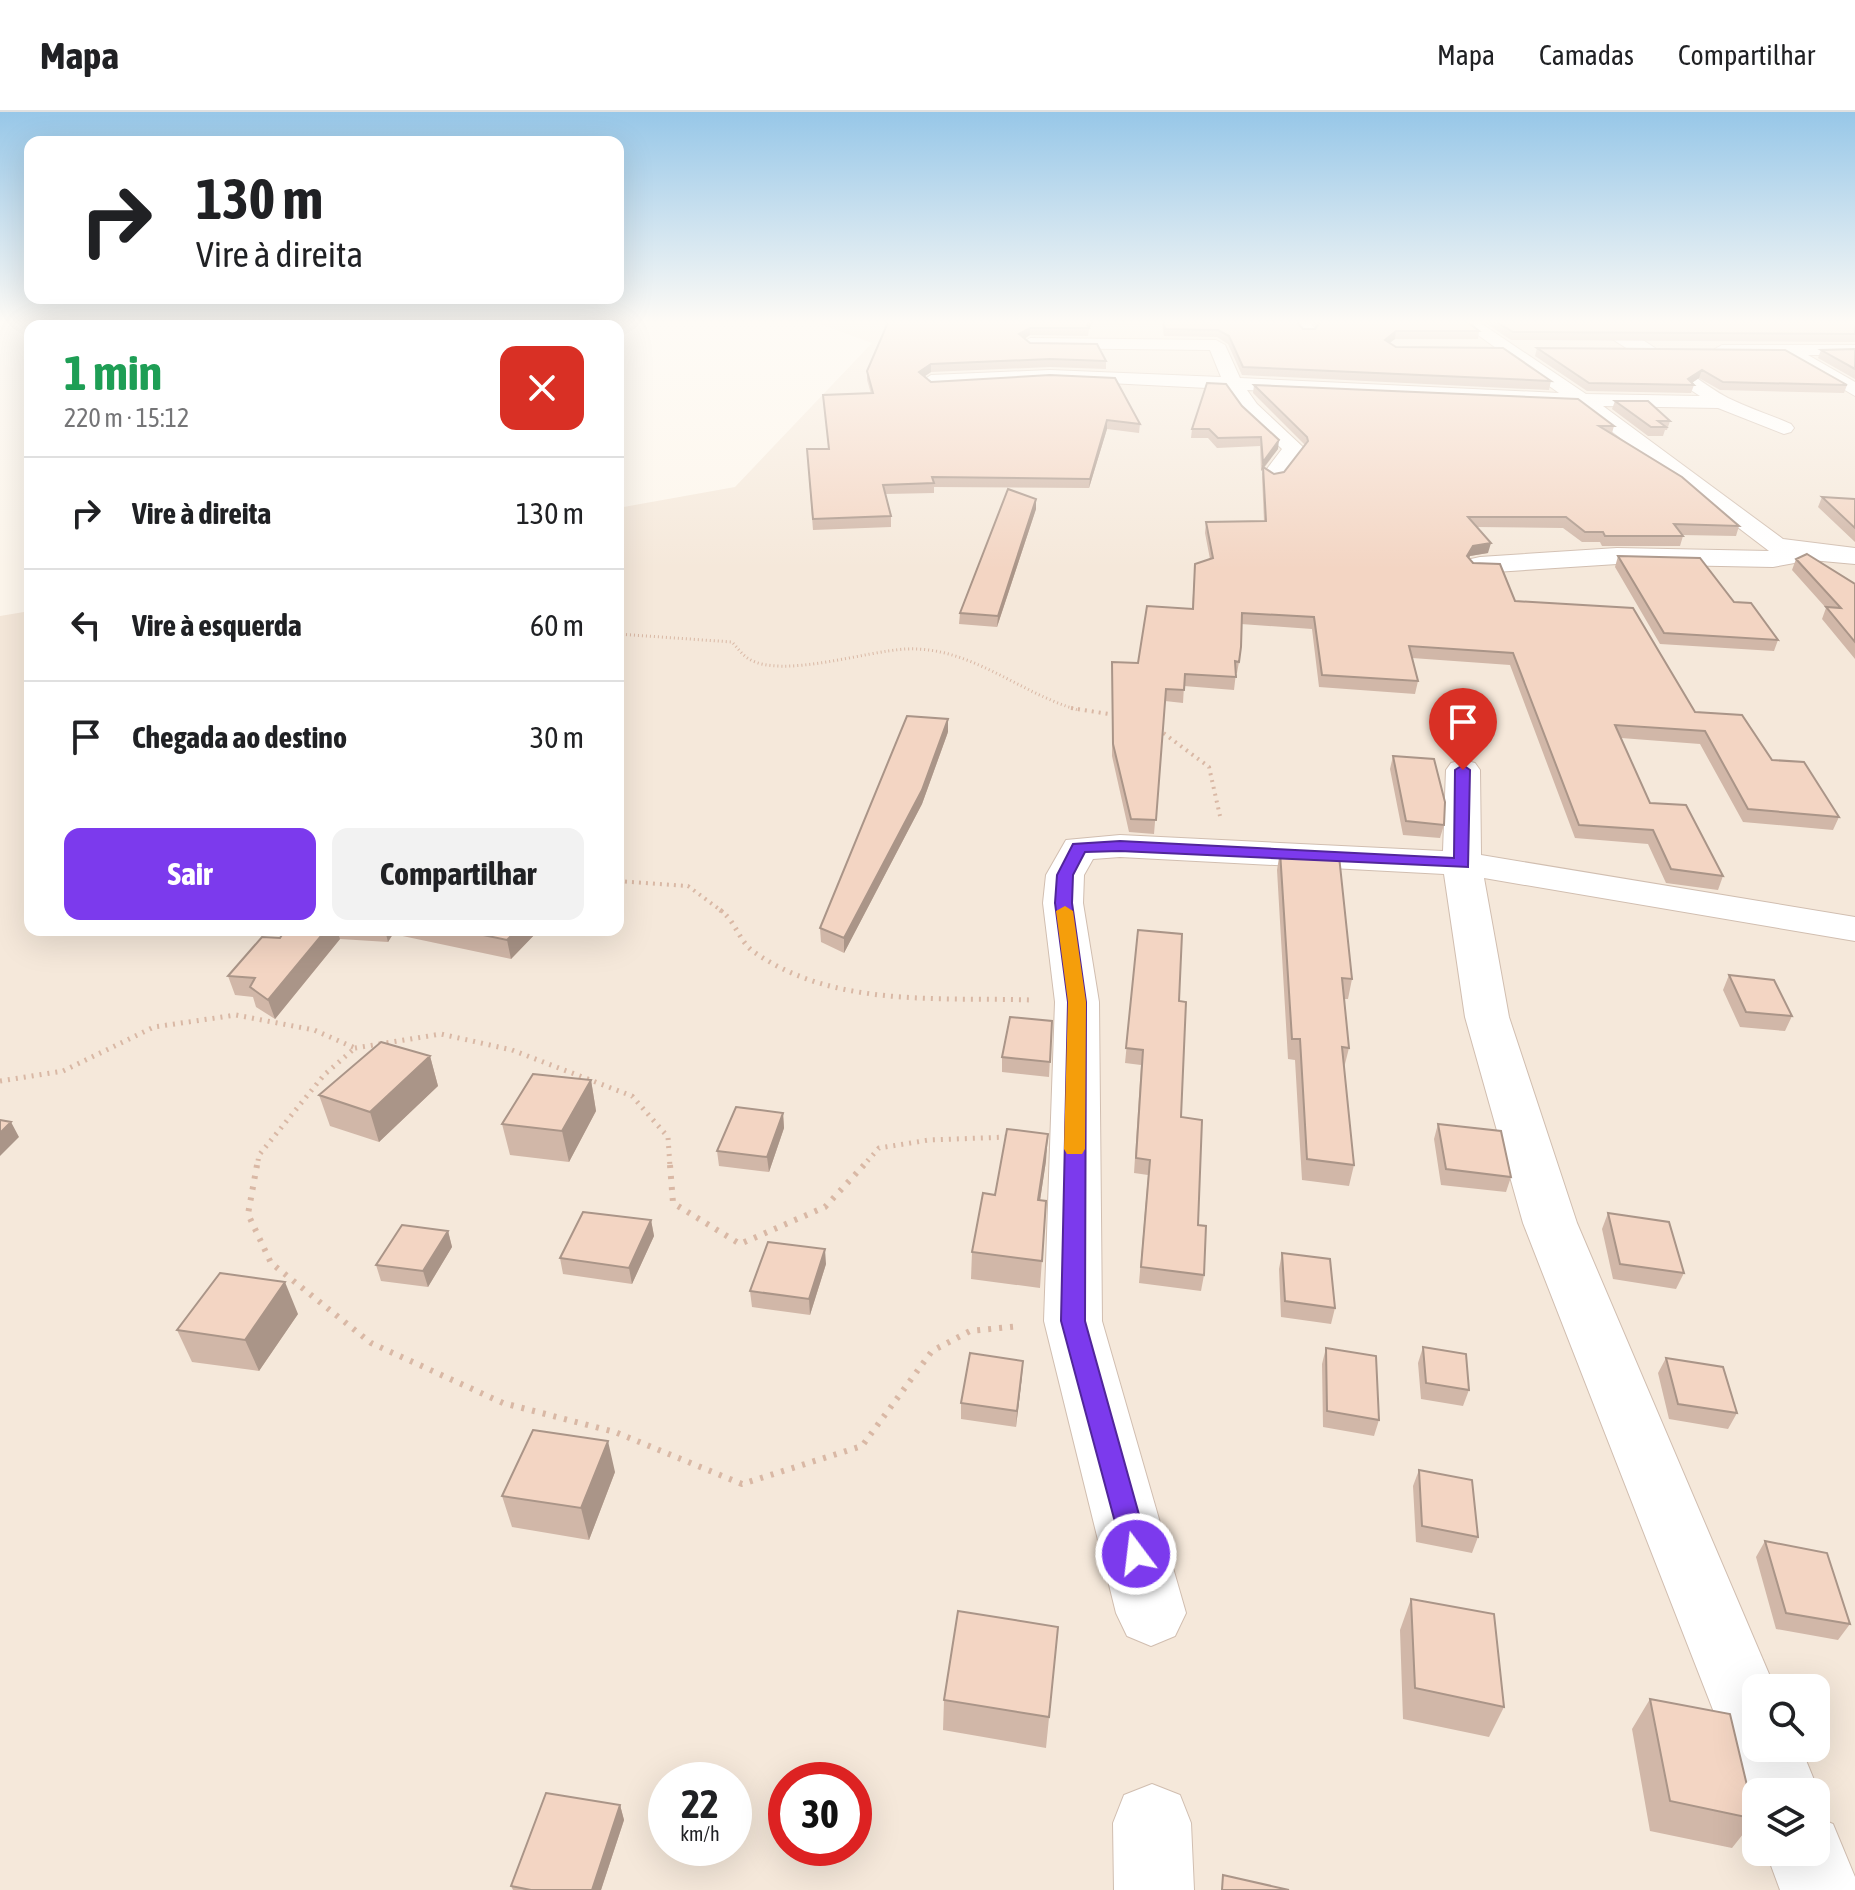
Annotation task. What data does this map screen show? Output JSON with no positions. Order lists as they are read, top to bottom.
{
  "page": {
    "header": "Mapa",
    "nav": ["Mapa", "Camadas", "Compartilhar"],
    "turn": ["130 m", "Vire à direita"],
    "heading": ["1 min", "220 m · 15:12"],
    "list": [
      {
        "name": "Vire à direita",
        "value": "130 m"
      },
      {
        "name": "Vire à esquerda",
        "value": "60 m"
      },
      {
        "name": "Chegada ao destino",
        "value": "30 m"
      }
    ],
    "buttons": ["Sair", "Compartilhar"],
    "speed": "22 km/h",
    "limit": "30"
  }
}
